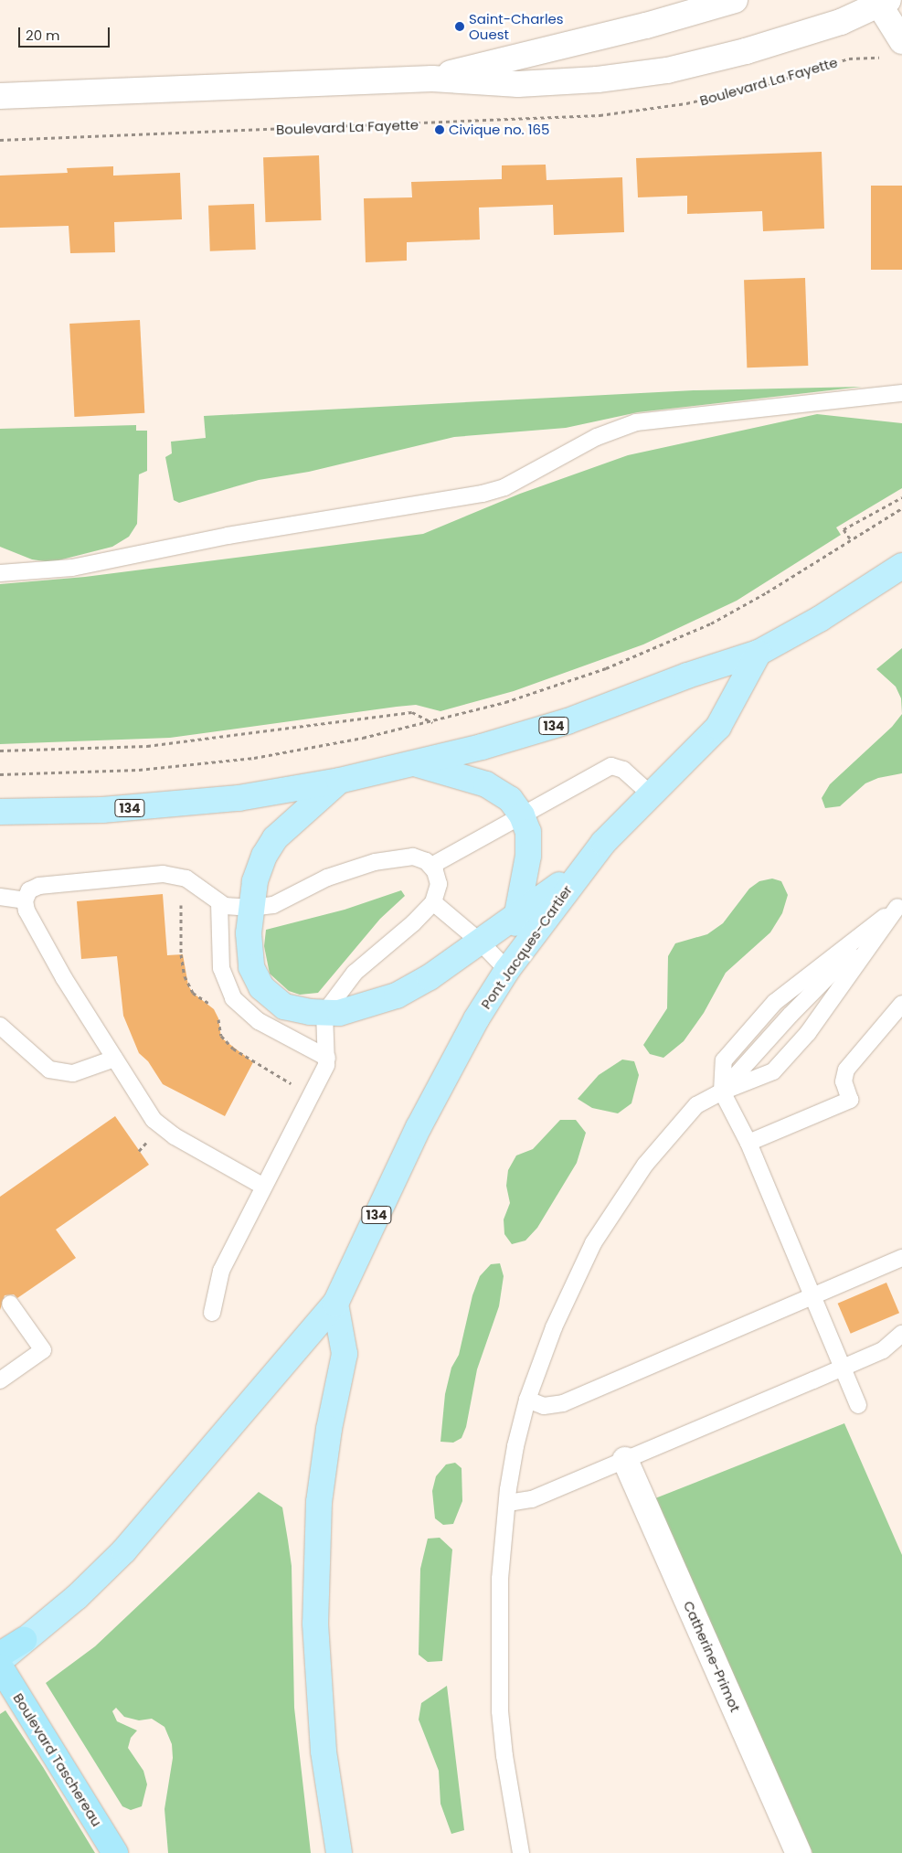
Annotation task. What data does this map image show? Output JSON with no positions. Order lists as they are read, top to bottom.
{
  "streets": {
    "highway": ["Boulevard Taschereau"],
    "main road": ["134", "Pont Jacques-Cartier"],
    "street": ["Catherine-Primot"],
    "path": ["Boulevard La Fayette"]
  },
  "crossings": [
    ["134", "Pont Jacques-Cartier"]
  ],
  "places": ["Saint-Charles Ouest", "Civique no. 165"],
  "scale_bar": "20 m"
}
